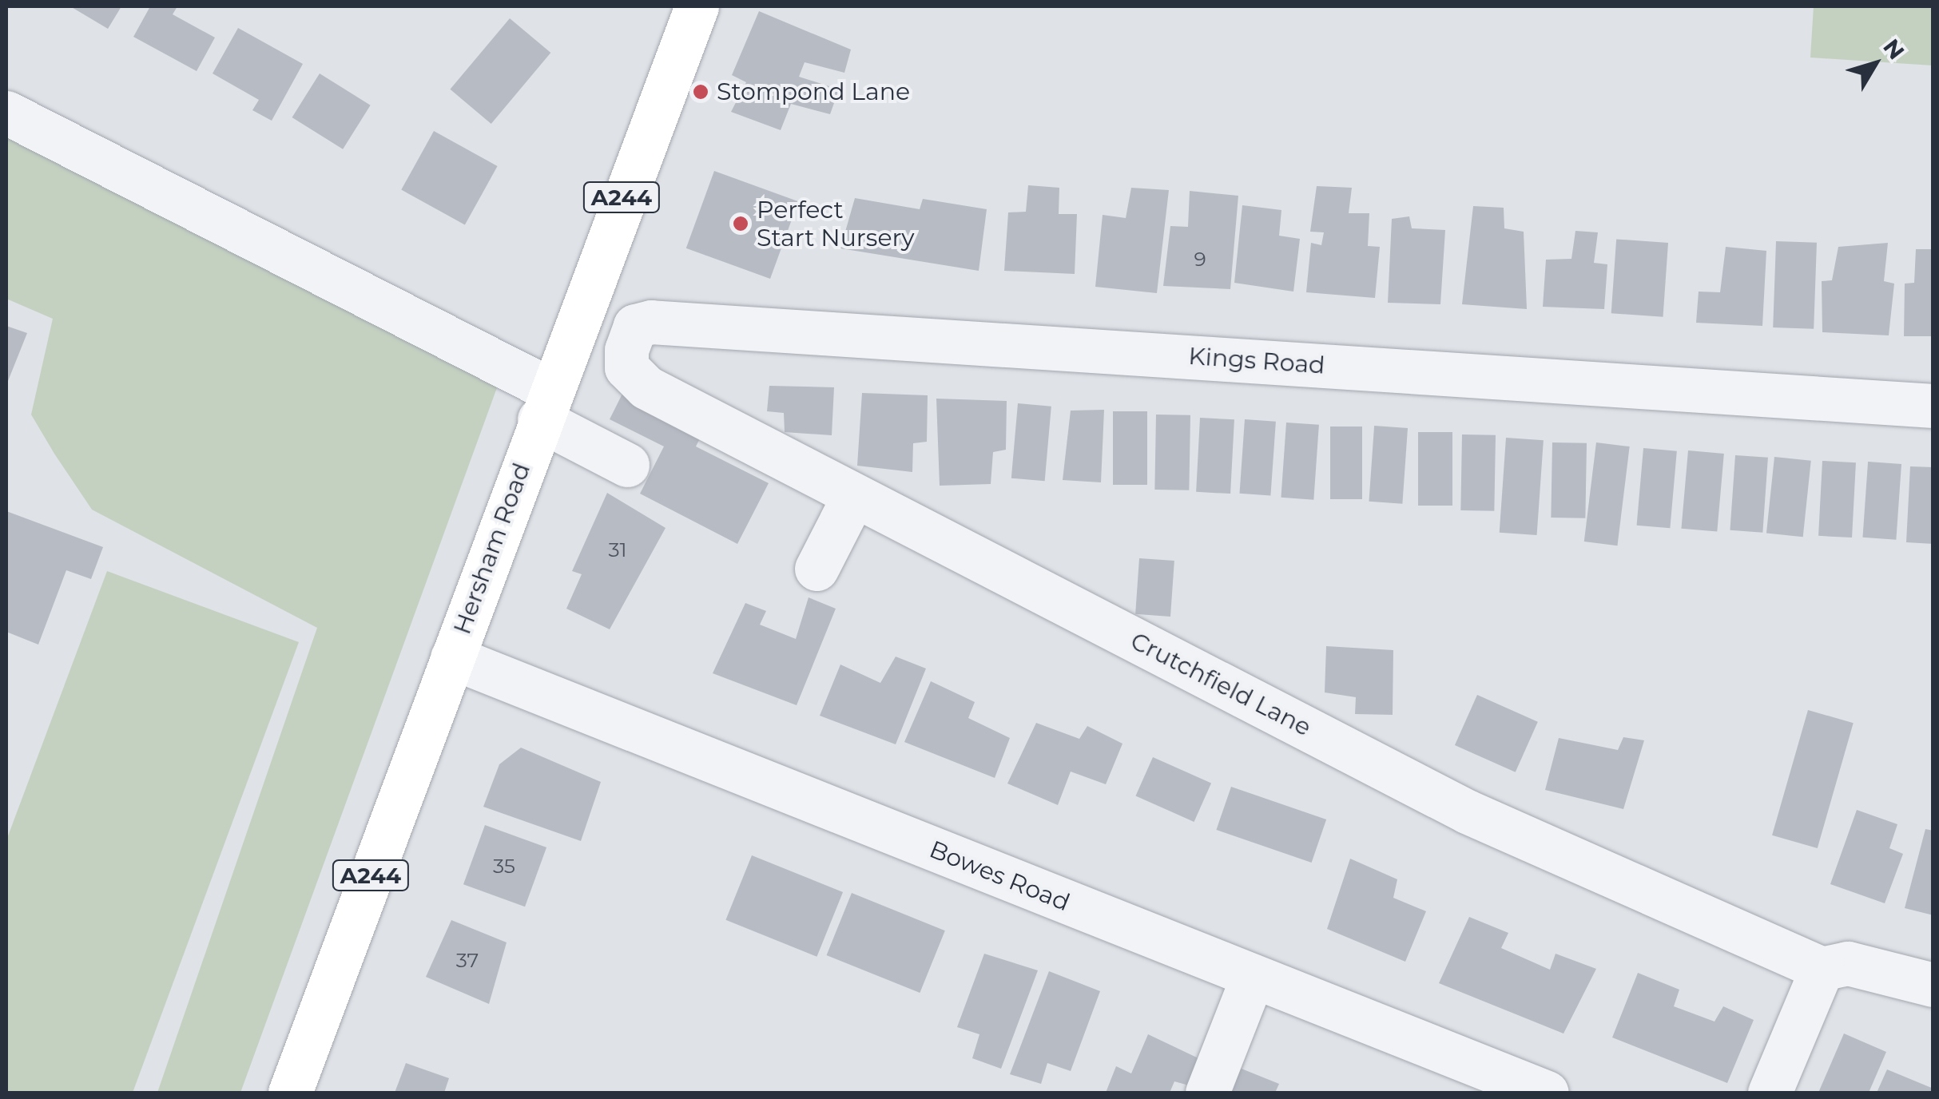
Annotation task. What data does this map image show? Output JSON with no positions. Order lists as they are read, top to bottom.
{
  "streets": {
    "main road": ["A244", "Hersham Road"],
    "street": ["Kings Road", "Crutchfield Lane", "Bowes Road"]
  },
  "crossings": [
    ["Kings Road", "Crutchfield Lane"],
    ["Hersham Road", "Bowes Road"]
  ],
  "places": ["Stompond Lane", "Perfect Start Nursery"],
  "house_numbers": [
    "9",
    "31",
    "35",
    "37"
  ],
  "north": "top right"
}
